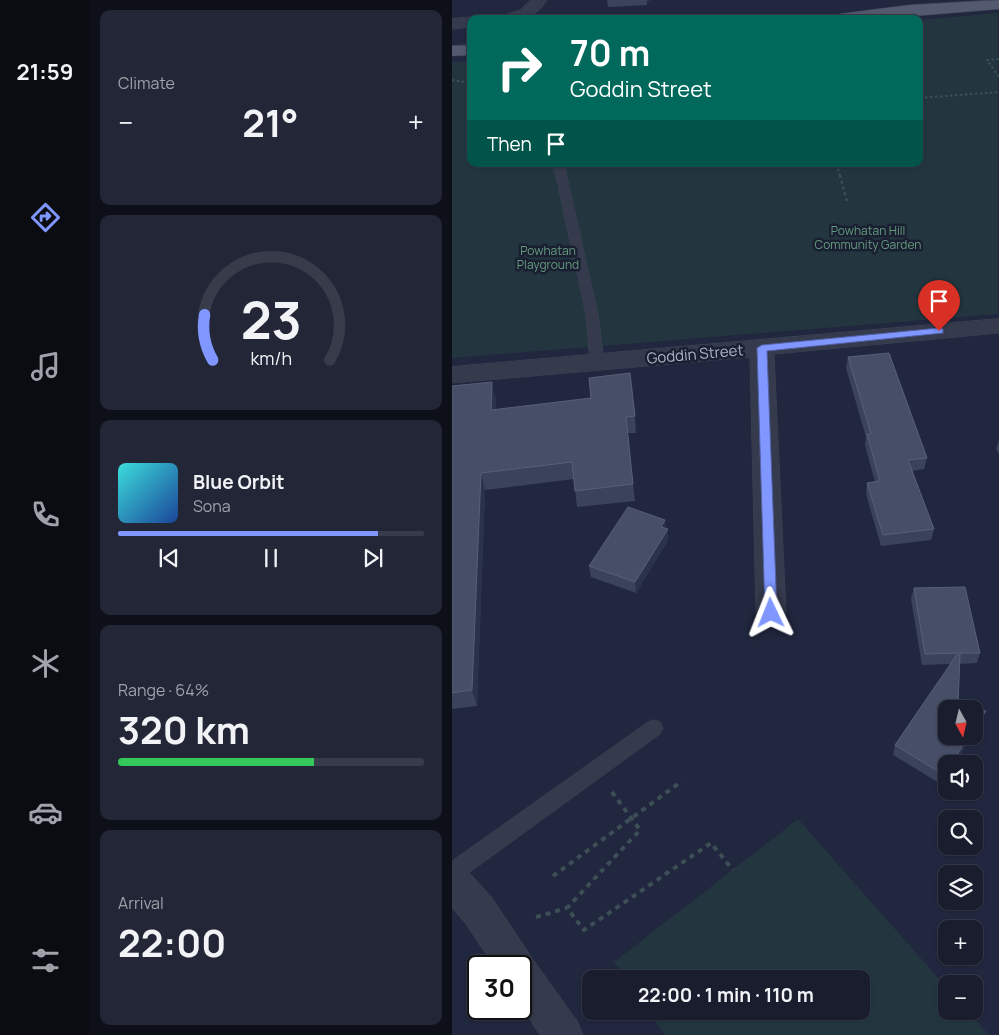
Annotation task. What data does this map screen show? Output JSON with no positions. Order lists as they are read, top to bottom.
{
  "streets": {
    "street": ["Goddin Street"]
  },
  "parks": ["Powhatan Hill Community Garden", "Powhatan Playground"],
  "north": "bottom",
  "page": {
    "tabs": "21:59",
    "tile": [
      "Climate",
      ["Range · 64%", "320 km"],
      ["Arrival", "22:00"]
    ],
    "turn": ["70 m", "Goddin Street"],
    "heat": ["−", "21°", "+"],
    "then": "Then",
    "song": ["Blue Orbit", "Sona"],
    "map_buttons": ["+", "−"],
    "limit": "30",
    "trip": "22:00 · 1 min · 110 m",
    "gauge": ["23", "km/h"]
  }
}
